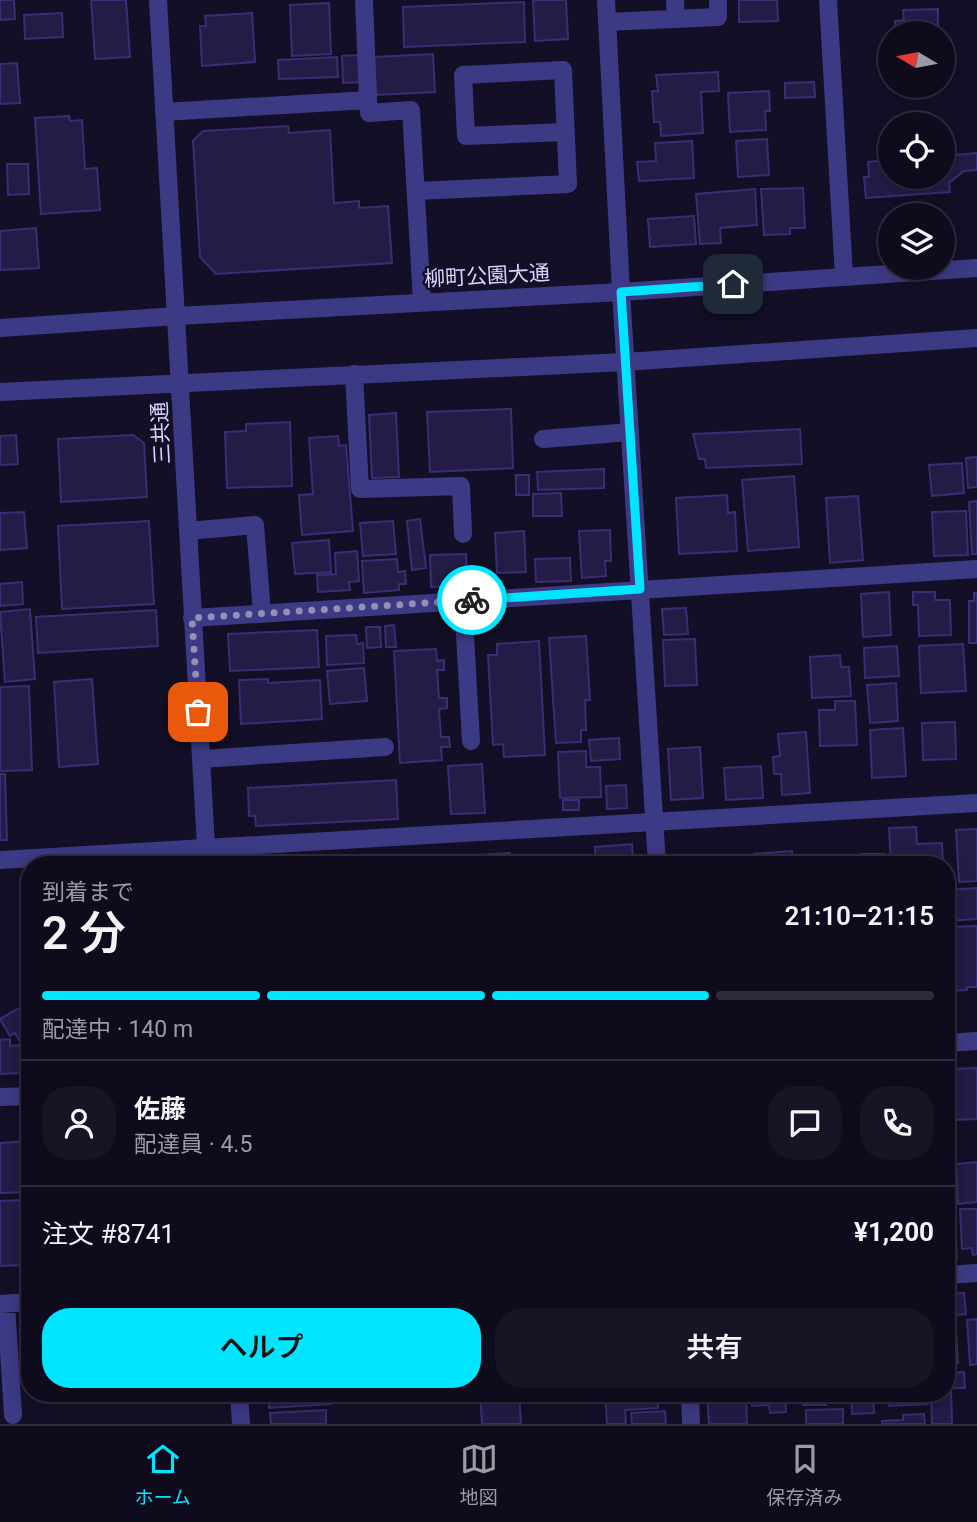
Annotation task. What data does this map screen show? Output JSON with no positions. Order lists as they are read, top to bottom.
{
  "streets": {
    "street": ["柳町公園大通", "三共通"]
  },
  "crossings": [
    ["柳町公園大通", "三共通"]
  ],
  "north": "left",
  "page": {
    "heading": ["2 分", "到着まで", "21:10–21:15"],
    "panel": [
      "佐藤",
      "配達員 · 4.5",
      "注文 #8741",
      "¥1,200"
    ],
    "bar": "配達中 · 140 m",
    "buttons": ["ヘルプ", "共有"],
    "tabs": ["ホーム", "地図", "保存済み"]
  }
}
